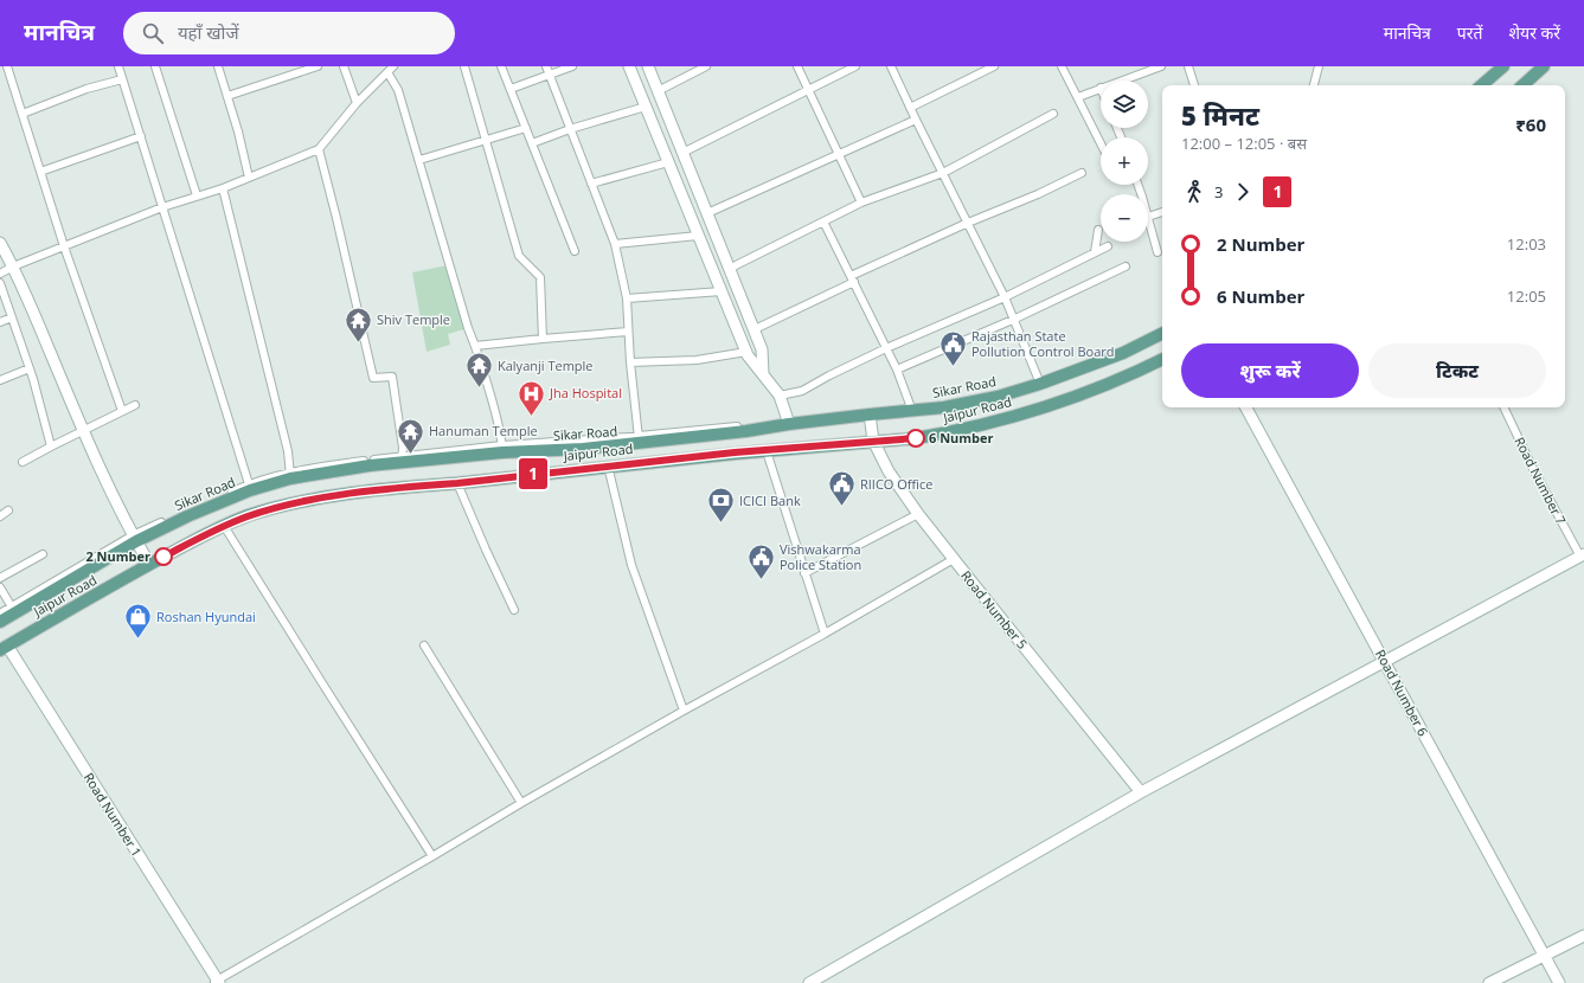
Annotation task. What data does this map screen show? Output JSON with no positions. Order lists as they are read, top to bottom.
{
  "streets": {
    "main road": ["Sikar Road", "Jaipur Road"],
    "street": [
      "Road Number 7",
      "Road Number 5",
      "Road Number 6",
      "Road Number 1"
    ]
  },
  "crossings": [
    ["Sikar Road", "Road Number 5"],
    ["Jaipur Road", "Road Number 5"],
    ["Jaipur Road", "Road Number 1"]
  ],
  "places": {
    "temple": ["Shiv Temple", "Kalyanji Temple", "Hanuman Temple"],
    "public building": ["Rajasthan State Pollution Control Board", "RIICO Office", "Vishwakarma Police Station"],
    "hospital": ["Jha Hospital"],
    "other": ["6 Number", "2 Number"],
    "bank": ["ICICI Bank"],
    "shop": ["Roshan Hyundai"]
  },
  "lines": ["bus line 1"],
  "page": {
    "header": "मानचित्र",
    "search": "यहाँ खोजें",
    "nav": ["मानचित्र", "परतें", "शेयर करें"],
    "on_map": "1",
    "map_buttons": ["+", "−"],
    "heading": ["5 मिनट", "12:00 – 12:05 · बस", "₹60"],
    "legs": ["3", "1"],
    "list": [
      {
        "name": "2 Number",
        "value": "12:03"
      },
      {
        "name": "6 Number",
        "value": "12:05"
      }
    ],
    "buttons": ["शुरू करें", "टिकट"]
  }
}
